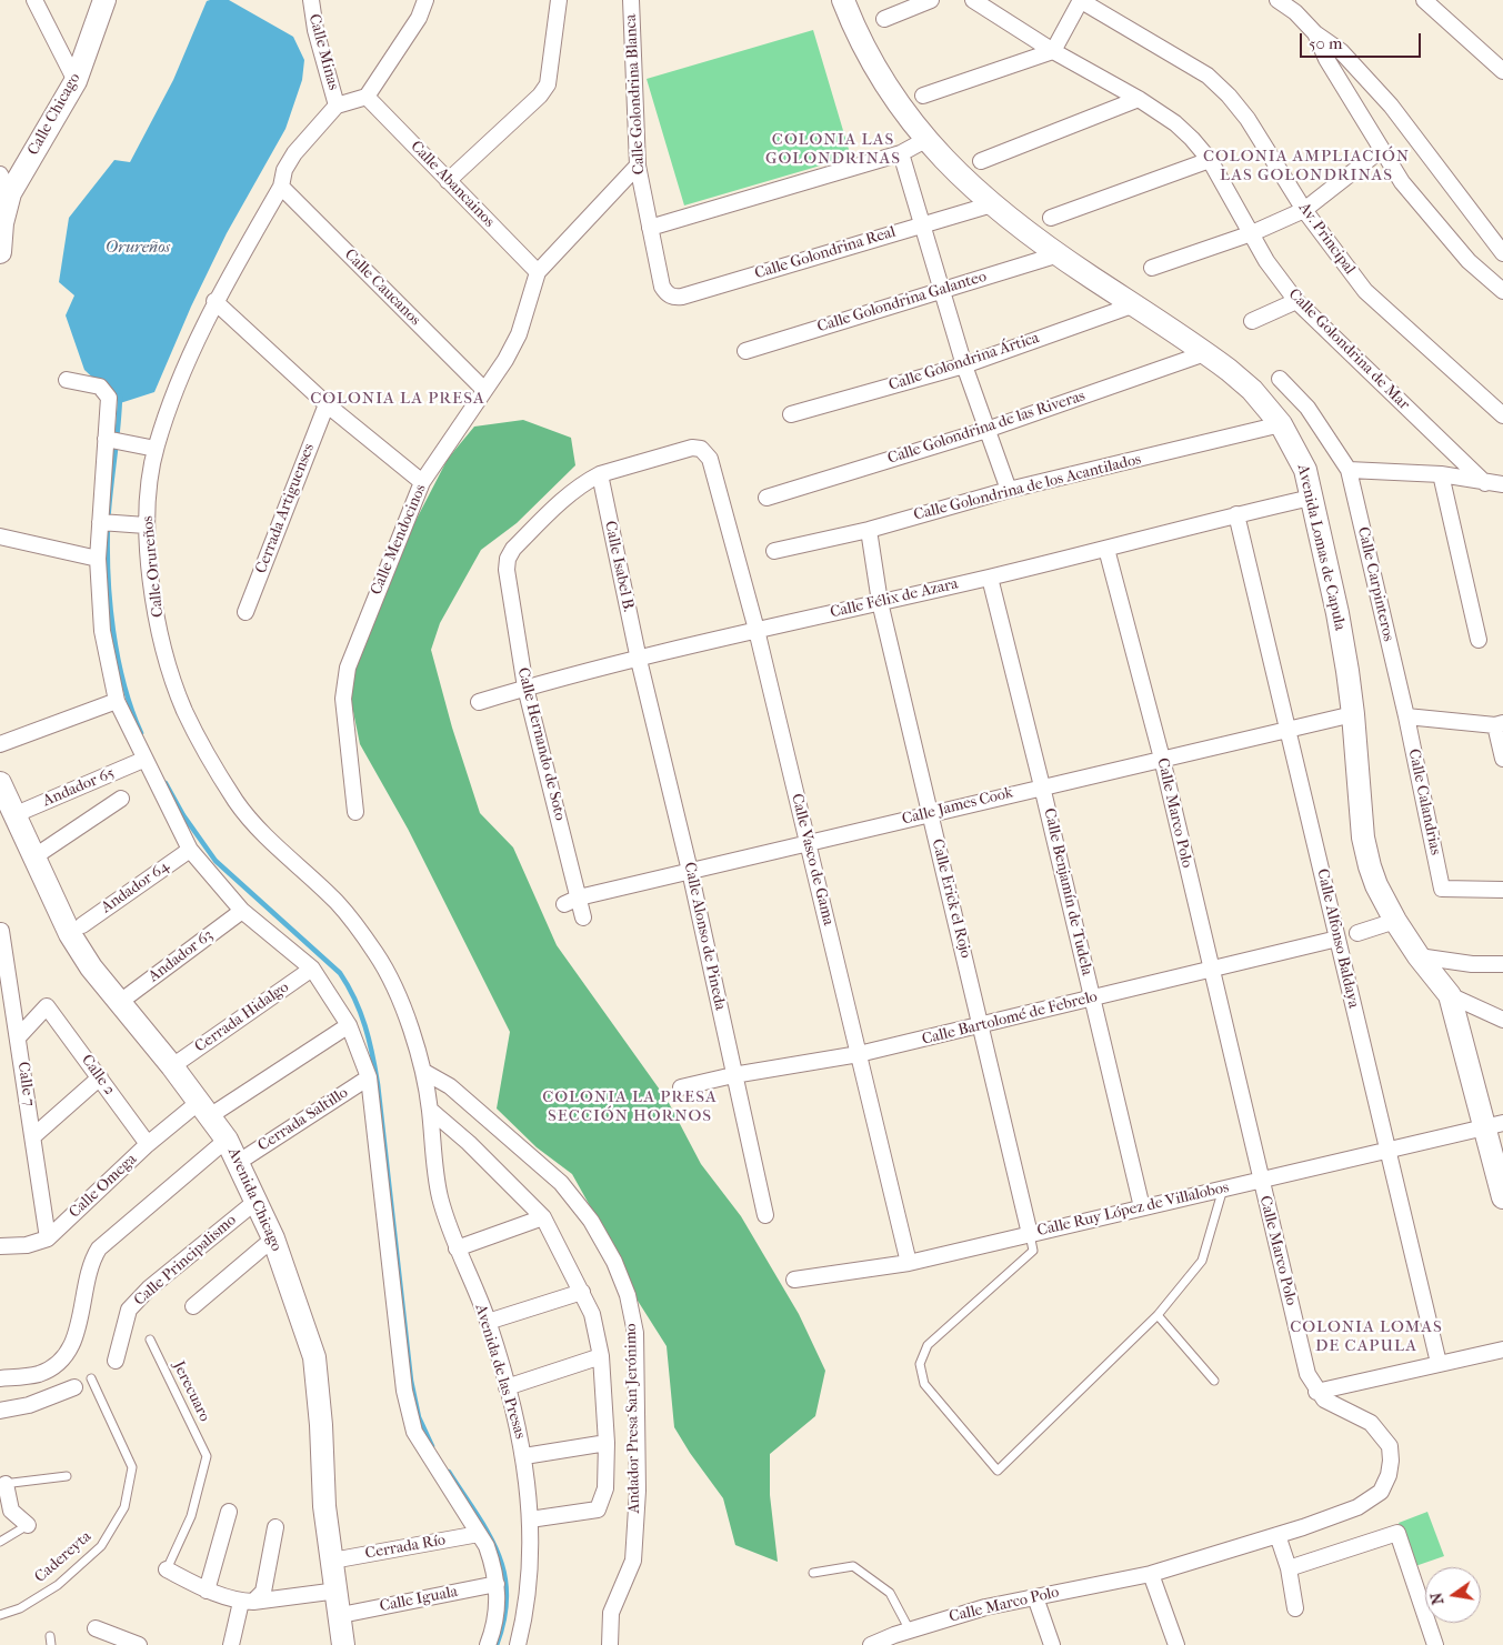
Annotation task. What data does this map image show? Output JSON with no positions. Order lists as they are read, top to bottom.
{
  "streets": {
    "street": [
      "Calle Minas",
      "Calle Golondrina Blanca",
      "Calle Chicago",
      "Calle Abancainos",
      "Av. Principal",
      "Calle Golondrina Real",
      "Calle Caucanos",
      "Calle Golondrina Galanteo",
      "Calle Golondrina de Mar",
      "Calle Golondrina Ártica",
      "Calle Golondrina de las Riveras",
      "Calle Golondrina de los Acantilados",
      "Cerrada Artiguenses",
      "Calle Mendocinos",
      "Avenida Lomas de Capula",
      "Calle Orureños",
      "Calle Isabel B.",
      "Calle Carpinteros",
      "Calle Félix de Azara",
      "Calle Hernando de Soto",
      "Andador 65",
      "Calle Calandrias",
      "Calle James Cook",
      "Calle Marco Polo",
      "Calle Vasco de Gama",
      "Andador 64",
      "Calle Benjamín de Tudela",
      "Calle Erick el Rojo",
      "Calle Alonso de Pineda",
      "Calle Alfonso Baldaya",
      "Andador 63",
      "Cerrada Hidalgo",
      "Calle Bartolomé de Febrelo",
      "Calle 2",
      "Calle 7",
      "Cerrada Saltillo",
      "Calle Omega",
      "Avenida Chicago",
      "Calle Ruy López de Villalobos",
      "Calle Principalismo",
      "Avenida de las Presas",
      "Andador Presa San Jerónimo",
      "Cerrada Río",
      "Calle Iguala"
    ],
    "lane": ["Jerecuaro", "Cadereyta"]
  },
  "crossings": [
    ["Calle Minas", "Calle Orureños"],
    ["Calle Golondrina Blanca", "Calle Golondrina Real"],
    ["Calle Golondrina Blanca", "Calle Mendocinos"],
    ["Calle Abancainos", "Calle Mendocinos"],
    ["Calle Golondrina Real", "Avenida Lomas de Capula"],
    ["Calle Caucanos", "Calle Mendocinos"],
    ["Calle Caucanos", "Calle Orureños"],
    ["Calle Golondrina Galanteo", "Avenida Lomas de Capula"],
    ["Calle Golondrina Ártica", "Avenida Lomas de Capula"],
    ["Calle Golondrina de las Riveras", "Avenida Lomas de Capula"],
    ["Calle Golondrina de los Acantilados", "Avenida Lomas de Capula"],
    ["Calle Golondrina de los Acantilados", "Calle Erick el Rojo"],
    ["Avenida Lomas de Capula", "Calle Félix de Azara"],
    ["Avenida Lomas de Capula", "Calle James Cook"],
    ["Avenida Lomas de Capula", "Calle Ruy López de Villalobos"],
    ["Calle Orureños", "Avenida de las Presas"],
    ["Calle Orureños", "Andador Presa San Jerónimo"],
    ["Calle Isabel B.", "Calle Félix de Azara"],
    ["Calle Isabel B.", "Calle Hernando de Soto"],
    ["Calle Isabel B.", "Calle Vasco de Gama"],
    ["Calle Isabel B.", "Calle Alonso de Pineda"],
    ["Calle Carpinteros", "Calle Calandrias"],
    ["Calle Félix de Azara", "Calle Hernando de Soto"],
    ["Calle Félix de Azara", "Calle Marco Polo"],
    ["Calle Félix de Azara", "Calle Vasco de Gama"],
    ["Calle Félix de Azara", "Calle Benjamín de Tudela"],
    ["Calle Félix de Azara", "Calle Erick el Rojo"],
    ["Calle Félix de Azara", "Calle Alonso de Pineda"],
    ["Calle Félix de Azara", "Calle Alfonso Baldaya"],
    ["Calle Hernando de Soto", "Calle James Cook"],
    ["Calle Hernando de Soto", "Calle Vasco de Gama"],
    ["Andador 65", "Avenida Chicago"],
    ["Calle James Cook", "Calle Marco Polo"],
    ["Calle James Cook", "Calle Vasco de Gama"],
    ["Calle James Cook", "Calle Benjamín de Tudela"],
    ["Calle James Cook", "Calle Erick el Rojo"],
    ["Calle James Cook", "Calle Alonso de Pineda"],
    ["Calle James Cook", "Calle Alfonso Baldaya"],
    ["Calle Marco Polo", "Calle Bartolomé de Febrelo"],
    ["Calle Marco Polo", "Calle Ruy López de Villalobos"],
    ["Calle Vasco de Gama", "Calle Bartolomé de Febrelo"],
    ["Calle Vasco de Gama", "Calle Ruy López de Villalobos"],
    ["Calle Benjamín de Tudela", "Calle Bartolomé de Febrelo"],
    ["Calle Benjamín de Tudela", "Calle Ruy López de Villalobos"],
    ["Calle Erick el Rojo", "Calle Bartolomé de Febrelo"],
    ["Calle Erick el Rojo", "Calle Ruy López de Villalobos"],
    ["Calle Alonso de Pineda", "Calle Bartolomé de Febrelo"],
    ["Calle Alfonso Baldaya", "Calle Bartolomé de Febrelo"],
    ["Calle Alfonso Baldaya", "Calle Ruy López de Villalobos"],
    ["Andador 63", "Avenida Chicago"],
    ["Cerrada Hidalgo", "Avenida Chicago"],
    ["Calle 2", "Calle 7"],
    ["Calle 2", "Calle Omega"],
    ["Calle 7", "Calle Omega"],
    ["Cerrada Saltillo", "Avenida Chicago"],
    ["Calle Omega", "Avenida Chicago"],
    ["Avenida Chicago", "Calle Principalismo"],
    ["Avenida Chicago", "Cerrada Río"],
    ["Avenida Chicago", "Calle Iguala"],
    ["Avenida de las Presas", "Andador Presa San Jerónimo"]
  ],
  "districts": [
    "COLONIA LAS GOLONDRINAS",
    "COLONIA AMPLIACIÓN LAS GOLONDRINAS",
    "COLONIA LA PRESA",
    "COLONIA LA PRESA SECCIÓN HORNOS",
    "COLONIA LOMAS DE CAPULA"
  ],
  "water": ["Orureños"],
  "scale_bar": "50 m",
  "north": "left"
}
